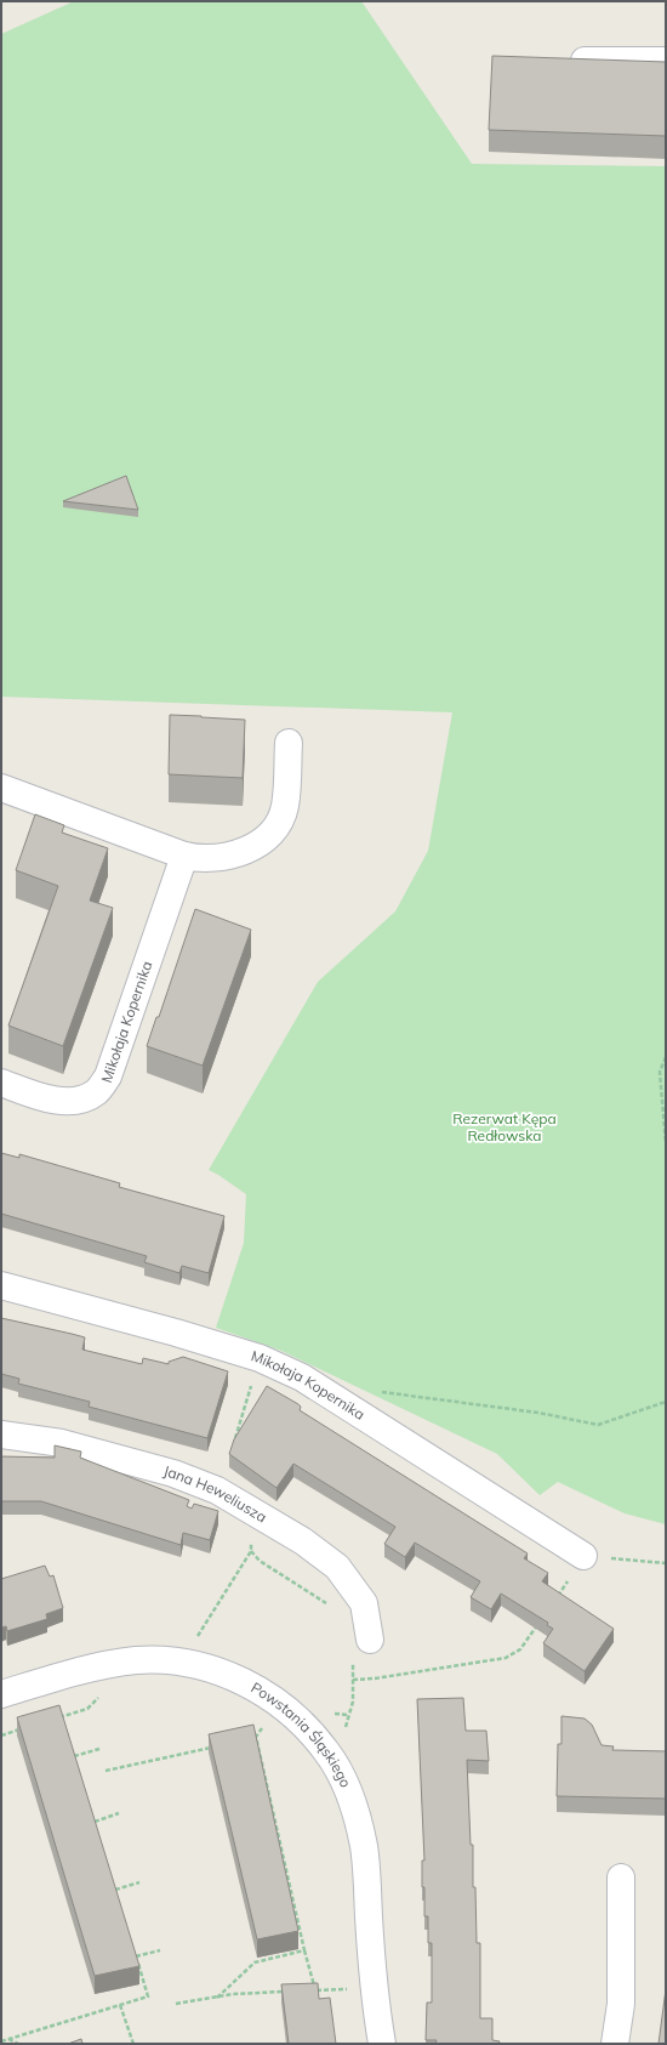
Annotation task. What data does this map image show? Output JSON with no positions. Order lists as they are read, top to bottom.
{
  "streets": {
    "street": ["Mikołaja Kopernika", "Jana Heweliusza", "Powstania Śląskiego"]
  },
  "parks": ["Rezerwat Kępa Redłowska"]
}
